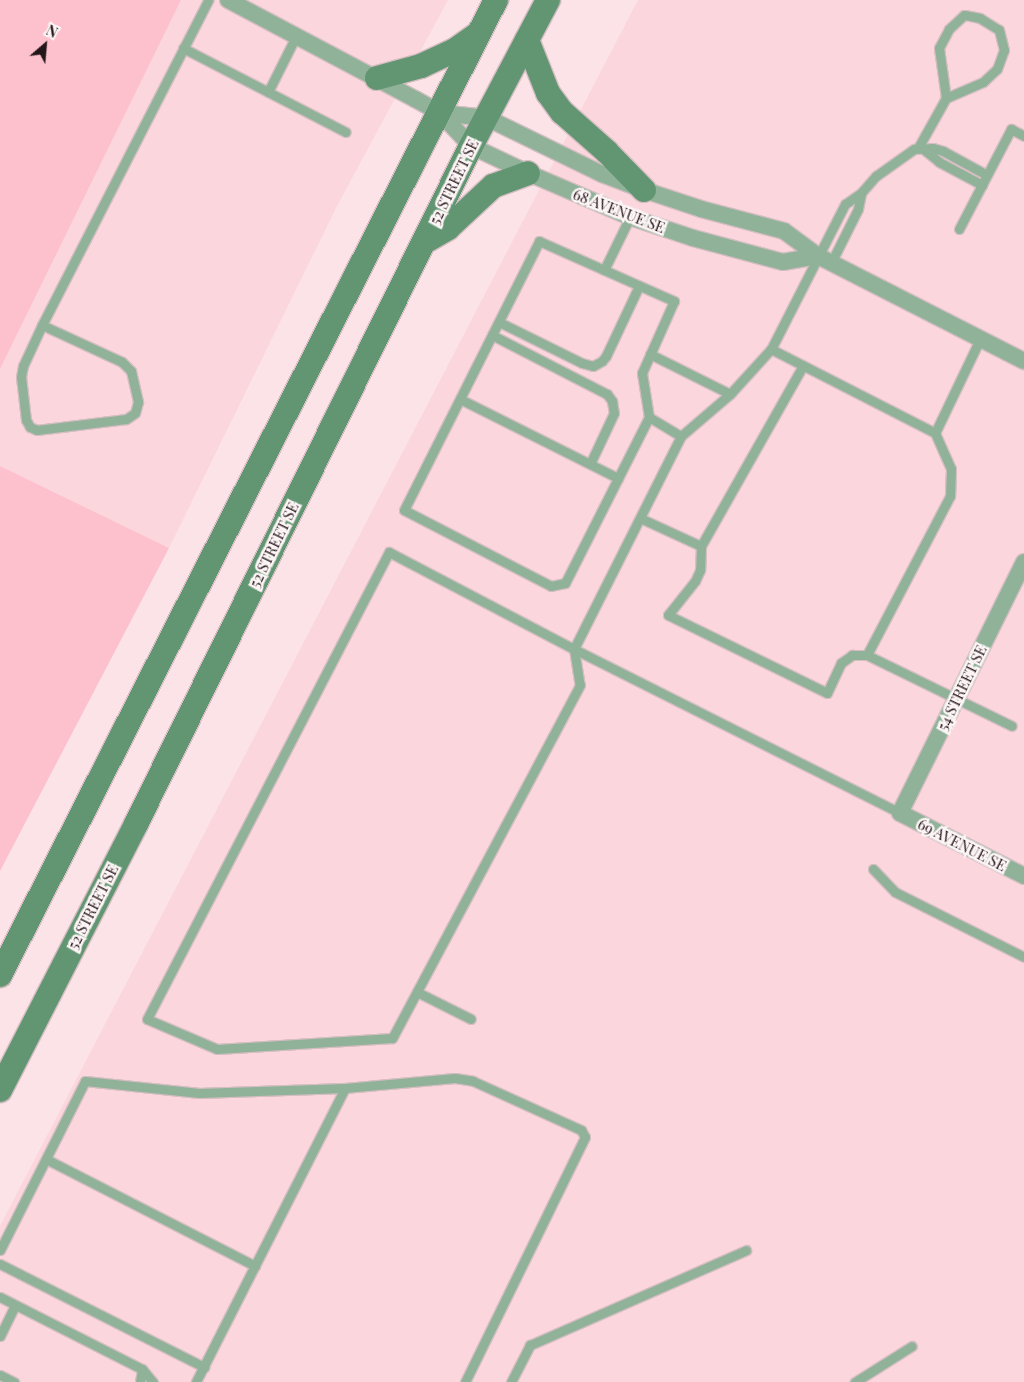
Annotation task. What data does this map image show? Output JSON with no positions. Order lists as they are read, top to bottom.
{
  "streets": {
    "main road": ["52 STREET SE"],
    "street": ["68 AVENUE SE", "54 STREET SE", "69 AVENUE SE"]
  },
  "crossings": [
    ["52 STREET SE", "68 AVENUE SE"],
    ["54 STREET SE", "69 AVENUE SE"]
  ],
  "north": "top right"
}
